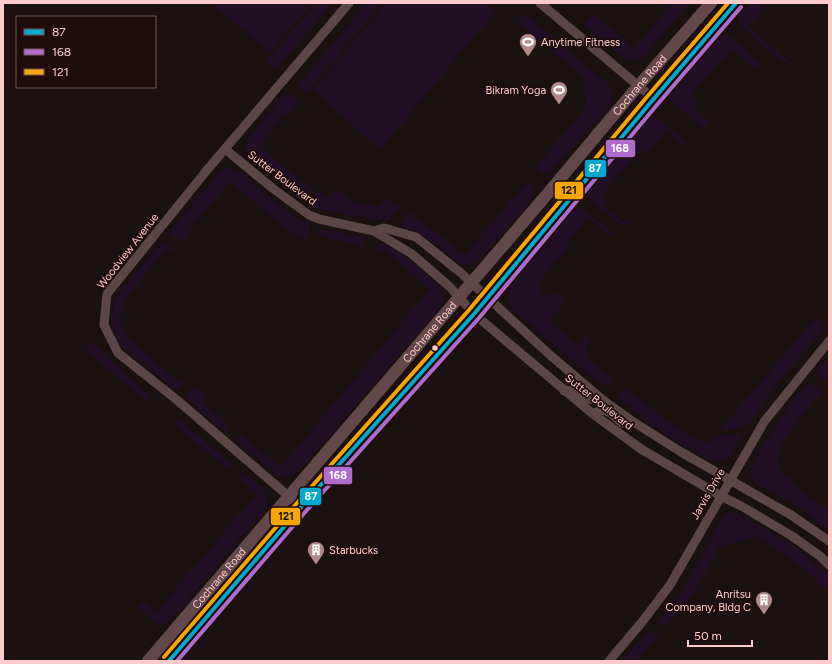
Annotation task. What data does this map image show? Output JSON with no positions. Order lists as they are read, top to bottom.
{
  "streets": {
    "main road": ["Cochrane Road"],
    "street": ["Sutter Boulevard", "Woodview Avenue", "Jarvis Drive"]
  },
  "crossings": [
    ["Cochrane Road", "Sutter Boulevard"],
    ["Cochrane Road", "Woodview Avenue"],
    ["Sutter Boulevard", "Woodview Avenue"],
    ["Sutter Boulevard", "Jarvis Drive"]
  ],
  "places": {
    "sports": ["Anytime Fitness", "Bikram Yoga"],
    "building": ["Starbucks", "Anritsu Company, Bldg C"]
  },
  "lines": ["transit line 87", "transit line 121", "transit line 168"],
  "legend": ["87", "168", "121"],
  "scale_bar": "50 m"
}
